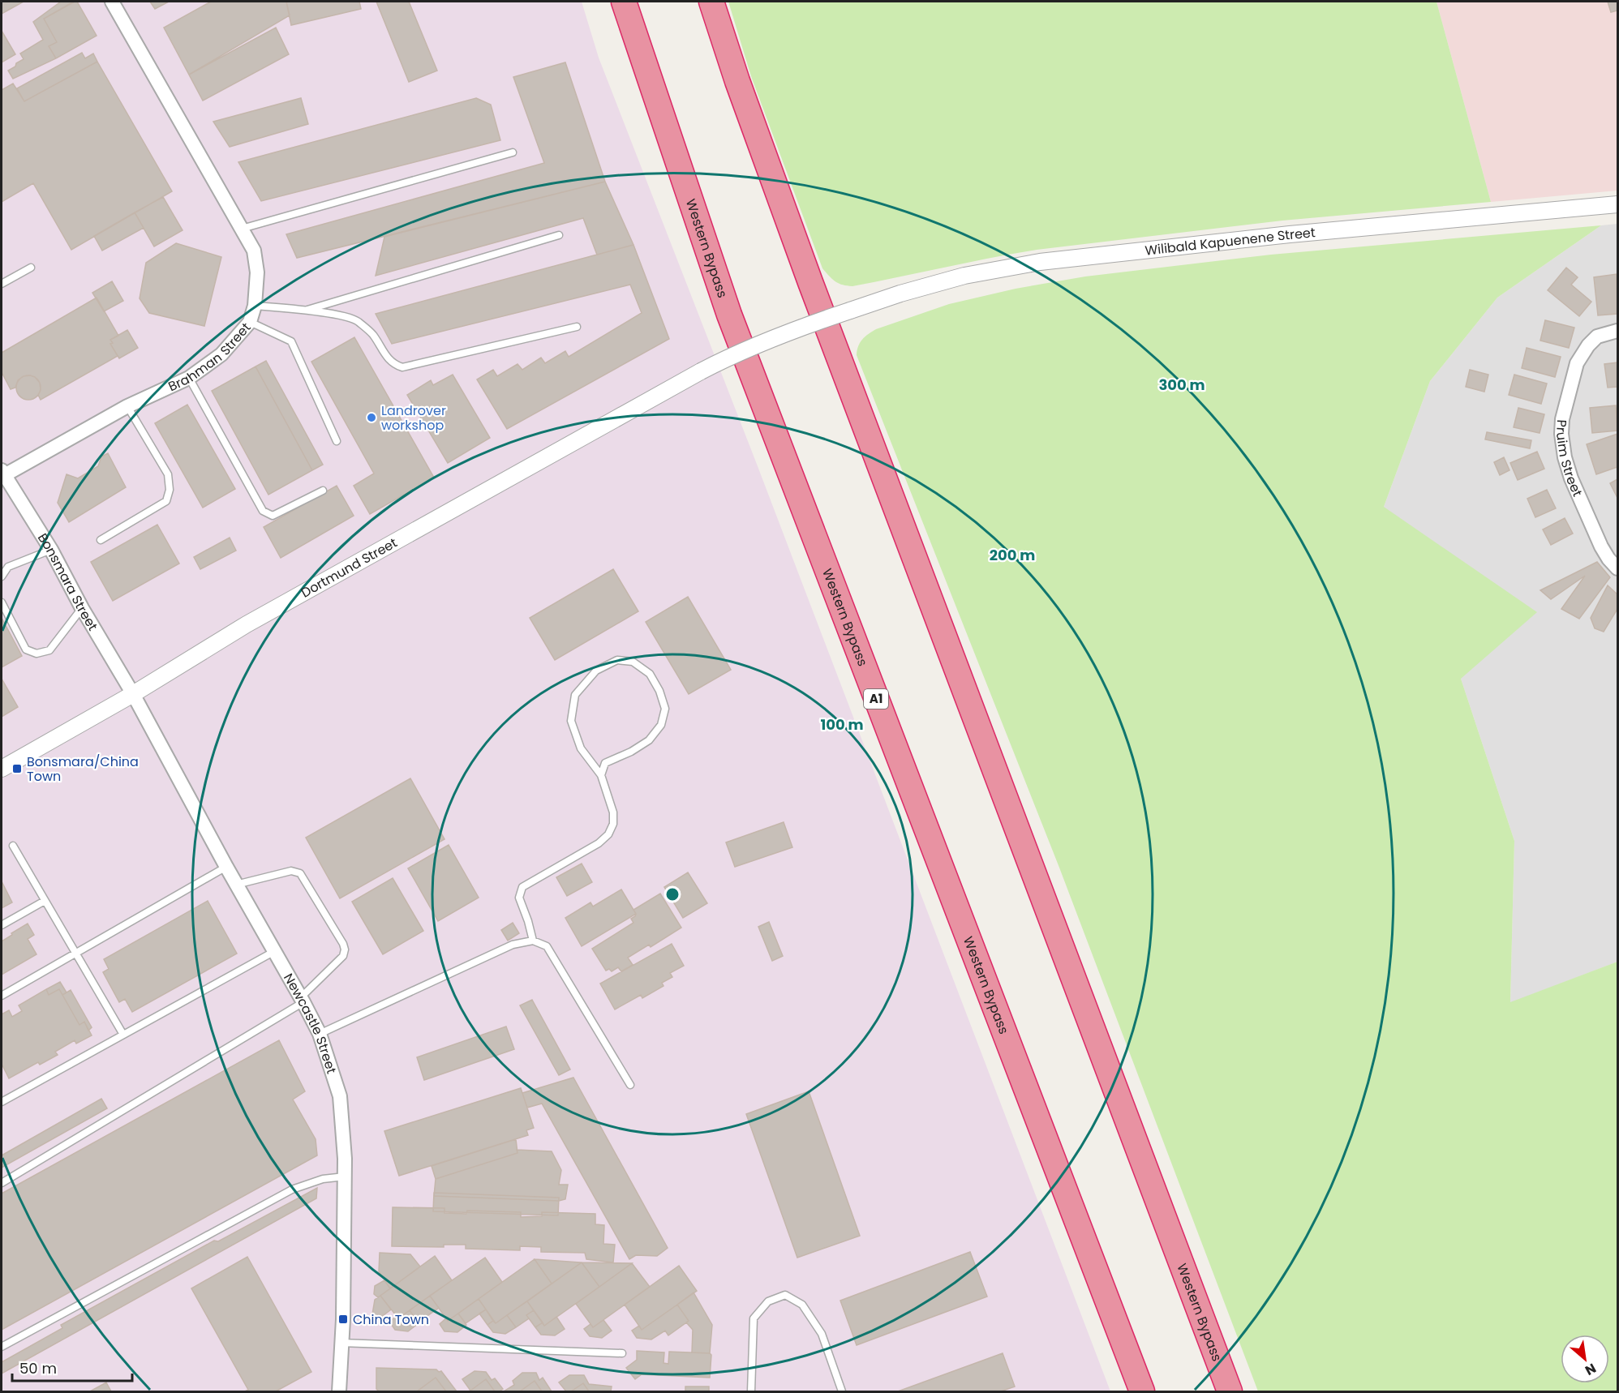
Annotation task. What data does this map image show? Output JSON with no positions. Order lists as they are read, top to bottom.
{
  "streets": {
    "highway": ["Western Bypass", "A1"],
    "street": [
      "Wilibald Kapuenene Street",
      "Brahman Street",
      "Pruim Street",
      "Dortmund Street",
      "Bonsmara Street",
      "Newcastle Street"
    ]
  },
  "crossings": [
    ["Wilibald Kapuenene Street", "Dortmund Street"],
    ["Brahman Street", "Bonsmara Street"],
    ["Dortmund Street", "Bonsmara Street"],
    ["Dortmund Street", "Newcastle Street"],
    ["Bonsmara Street", "Newcastle Street"]
  ],
  "places": {
    "other": ["Landrover workshop"],
    "transit": ["Bonsmara/China Town", "China Town"]
  },
  "scale_bar": "50 m",
  "north": "bottom right",
  "rings": ["300 m", "200 m", "100 m"]
}
